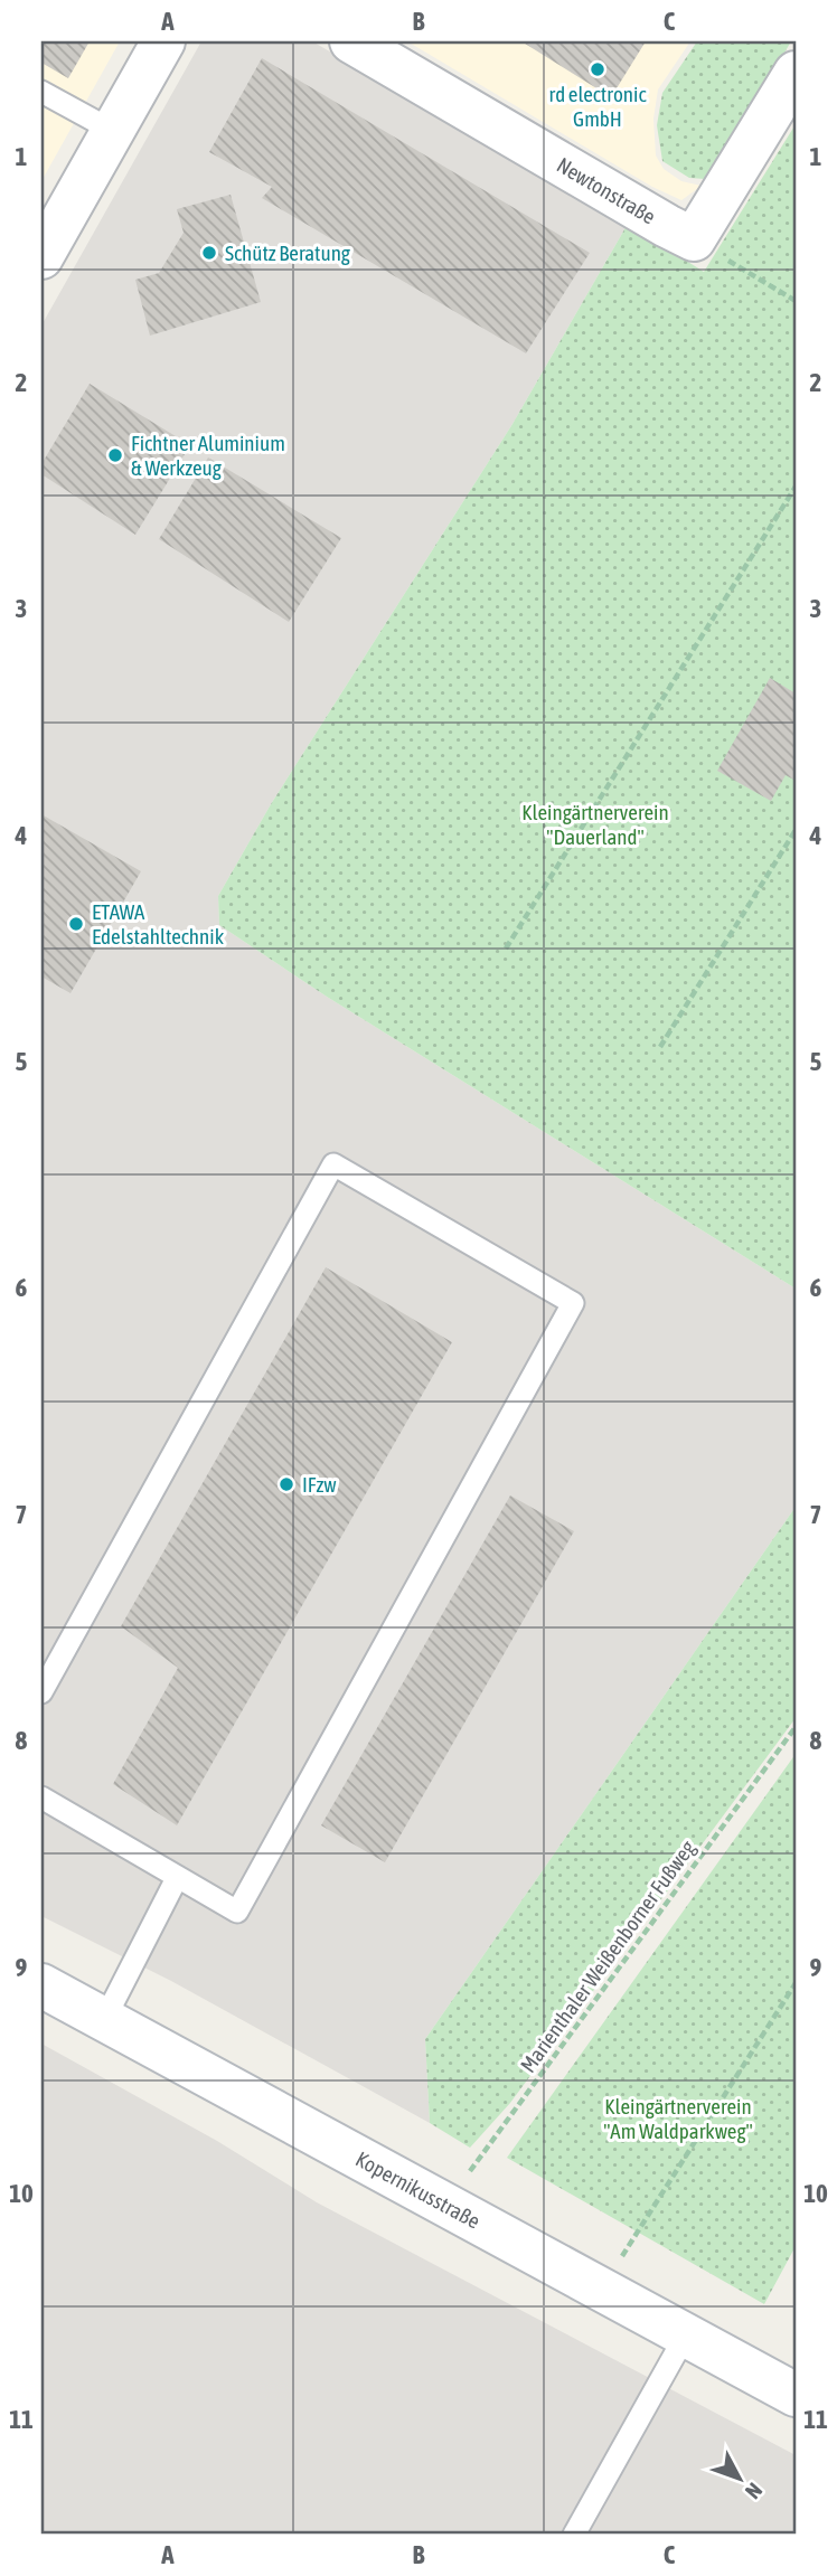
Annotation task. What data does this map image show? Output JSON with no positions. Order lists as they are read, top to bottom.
{
  "streets": {
    "street": ["Newtonstraße", "Kopernikusstraße"],
    "path": ["Marienthaler Weißenborner Fußweg"]
  },
  "crossings": [
    ["Marienthaler Weißenborner Fußweg", "Kopernikusstraße"]
  ],
  "parks": ["Kleingärtnerverein \"Dauerland\"", "Kleingärtnerverein \"Am Waldparkweg\""],
  "places": [
    "rd electronic GmbH",
    "Schütz Beratung",
    "Fichtner Aluminium & Werkzeug",
    "ETAWA Edelstahltechnik",
    "IFzw"
  ],
  "north": "bottom right",
  "grid": {
    "columns": ["A", "B", "C"],
    "rows": [
      "1",
      "2",
      "3",
      "4",
      "5",
      "6",
      "7",
      "8",
      "9",
      "10",
      "11"
    ]
  }
}
